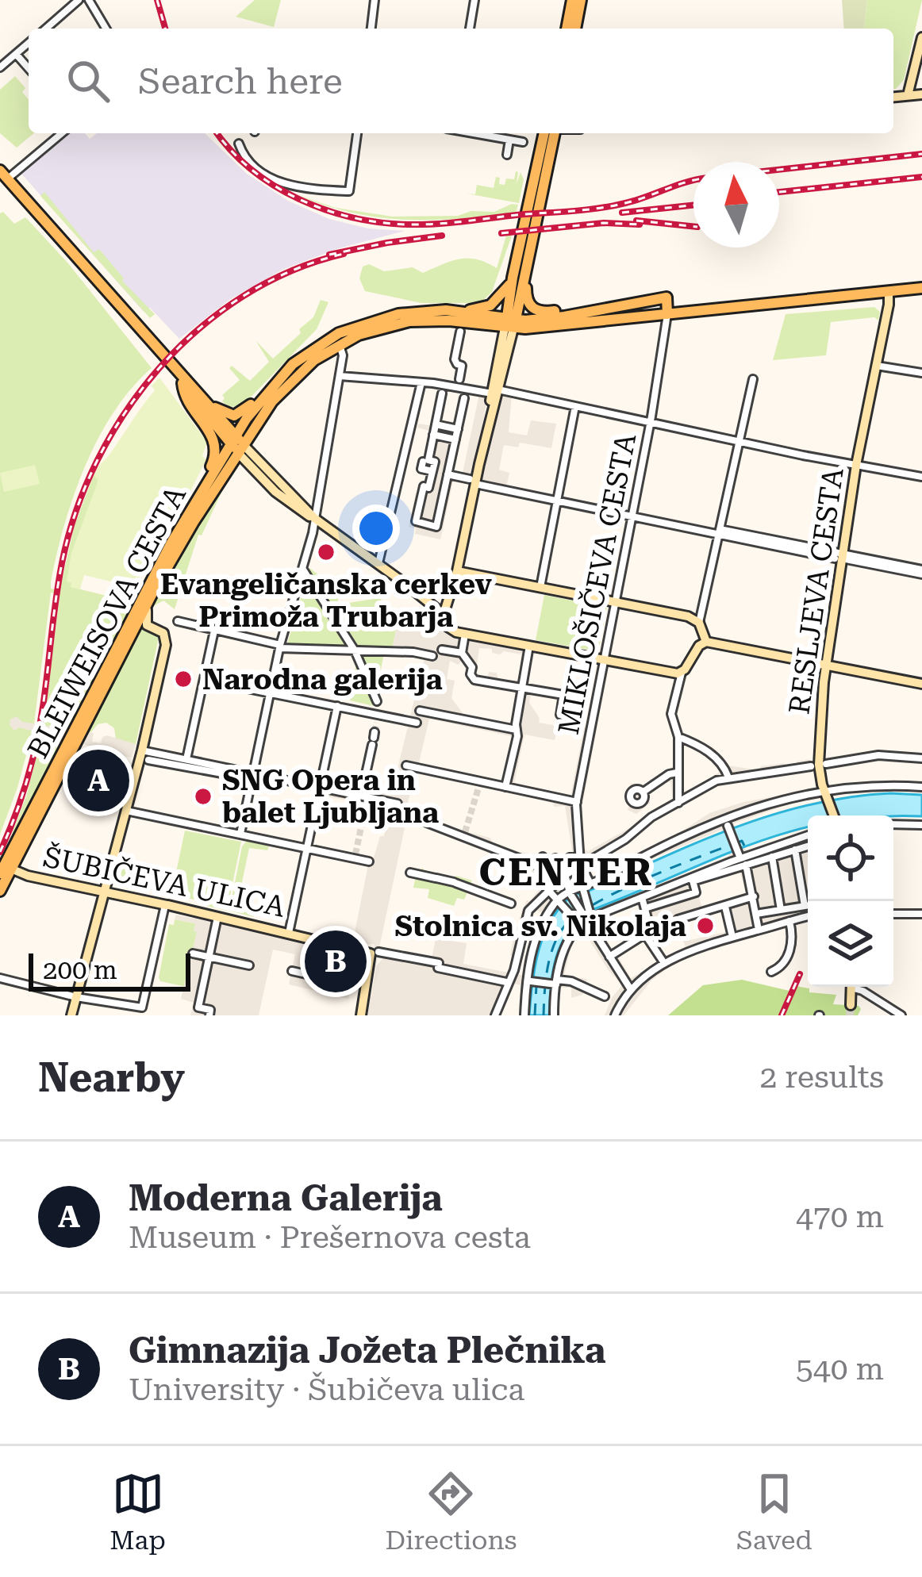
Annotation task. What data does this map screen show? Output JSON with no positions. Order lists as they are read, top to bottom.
{
  "streets": {
    "main road": ["RESLJEVA CESTA", "BLEIWEISOVA CESTA", "ŠUBIČEVA ULICA"],
    "street": ["MIKLOŠIČEVA CESTA"]
  },
  "crossings": [
    ["BLEIWEISOVA CESTA", "ŠUBIČEVA ULICA"]
  ],
  "districts": ["CENTER"],
  "places": [
    "Evangeličanska cerkev Primoža Trubarja",
    "Narodna galerija",
    "SNG Opera in balet Ljubljana",
    "Stolnica sv. Nikolaja"
  ],
  "scale_bar": "200 m",
  "north": "top",
  "page": {
    "search": "Search here",
    "pins": ["A", "B"],
    "scale": "200 m",
    "heading": ["Nearby", "2 results"],
    "list": [
      {
        "mark": "A",
        "name": "Moderna Galerija",
        "note": "Museum · Prešernova cesta",
        "value": "470 m"
      },
      {
        "mark": "B",
        "name": "Gimnazija Jožeta Plečnika",
        "note": "University · Šubičeva ulica",
        "value": "540 m"
      }
    ],
    "nav": ["Map", "Directions", "Saved"]
  }
}
